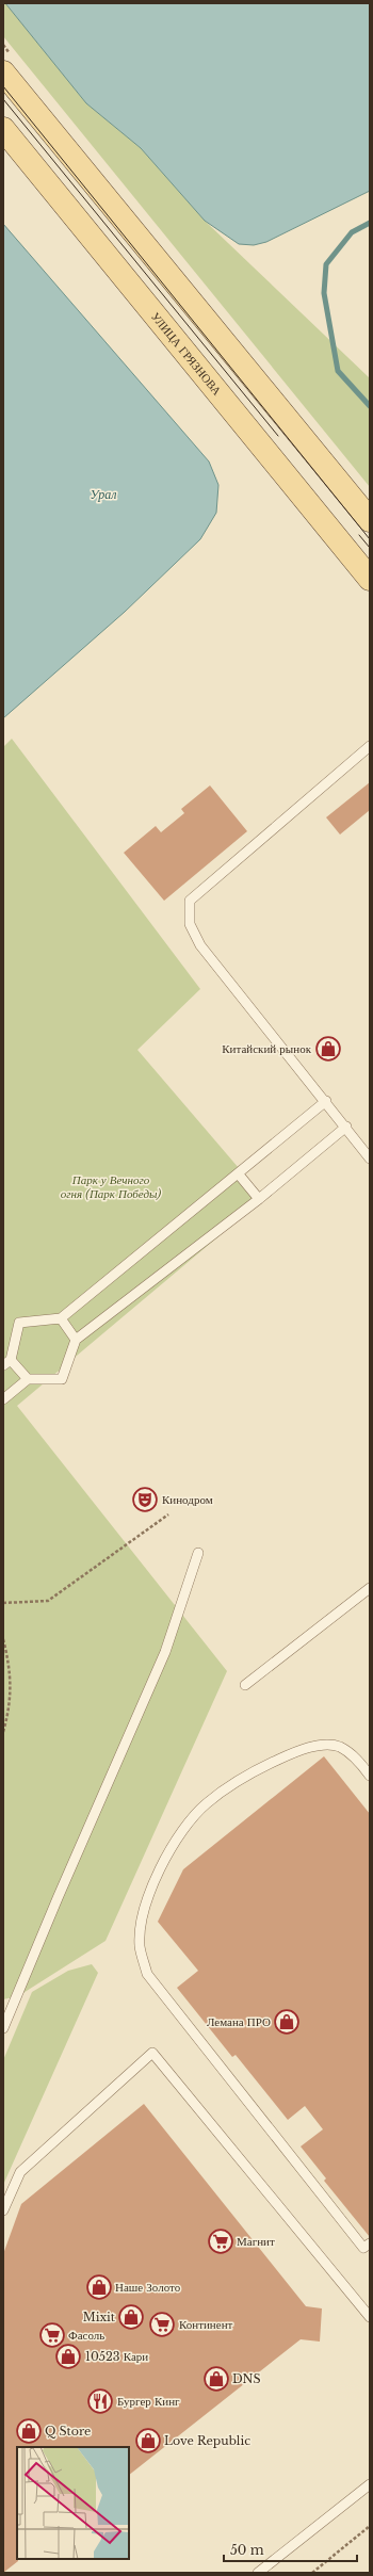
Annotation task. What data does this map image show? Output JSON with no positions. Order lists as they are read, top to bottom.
{
  "streets": {
    "main road": ["УЛИЦА ГРЯЗНОВА"]
  },
  "water": ["Урал"],
  "parks": ["Парк у Вечного огня (Парк Победы)"],
  "places": {
    "shop": [
      "Китайский рынок",
      "Лемана ПРО",
      "Наше Золото",
      "Mixit",
      "10523 Кари",
      "DNS",
      "Q Store",
      "Love Republic"
    ],
    "theatre": ["Кинодром"],
    "supermarket": ["Магнит", "Континент", "Фасоль"],
    "restaurant": ["Бургер Кинг"]
  },
  "scale_bar": "50 m"
}
